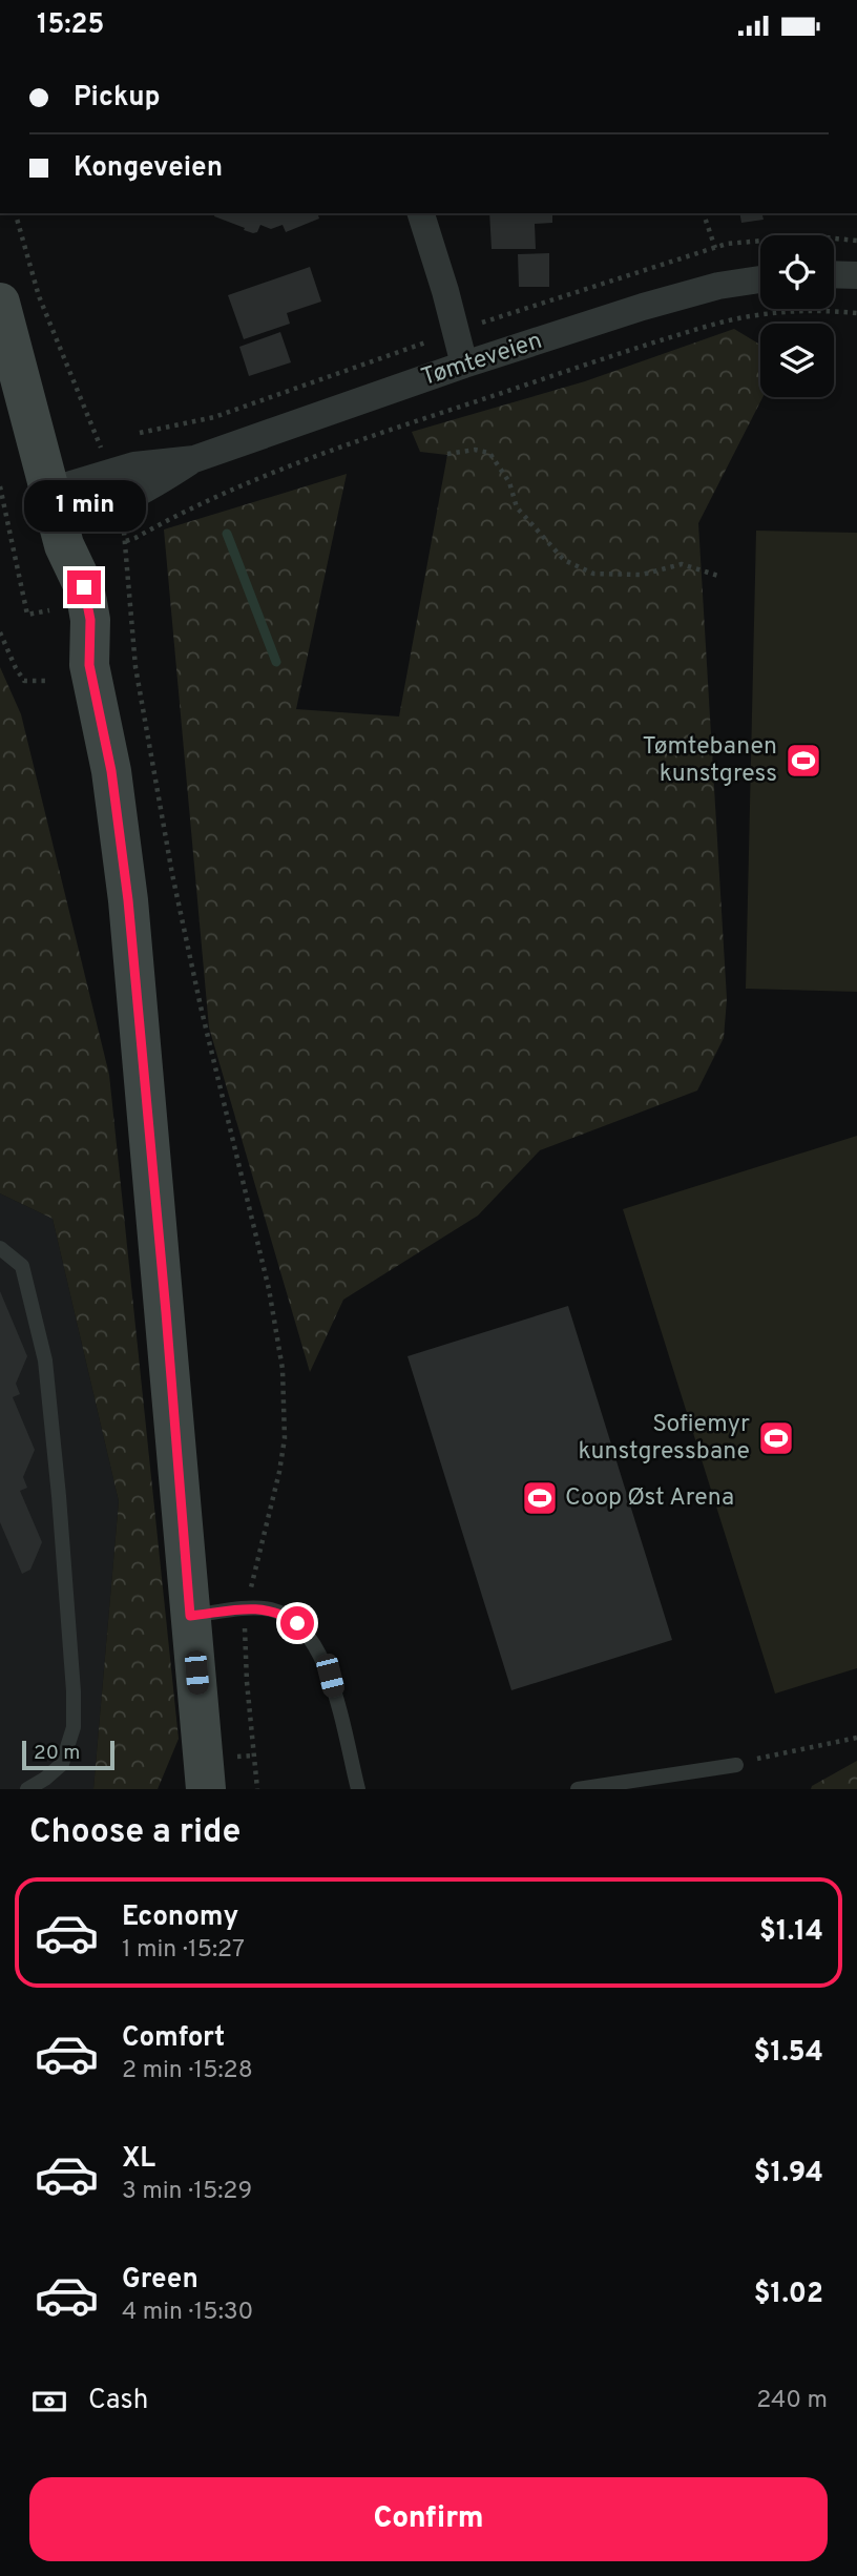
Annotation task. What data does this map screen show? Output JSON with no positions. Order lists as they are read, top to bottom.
{
  "streets": {
    "street": ["Tømteveien"]
  },
  "places": {
    "sports": ["Tømtebanen kunstgress", "Sofiemyr kunstgressbane", "Coop Øst Arena"]
  },
  "scale_bar": "20 m",
  "page": {
    "status": "15:25",
    "banner": ["Pickup", "Kongeveien"],
    "bubble": "1 min",
    "scale": "20 m",
    "heading": "Choose a ride",
    "list": [
      {
        "name": "Economy",
        "note": "1 min · 15:27",
        "value": "$1.14"
      },
      {
        "name": "Comfort",
        "note": "2 min · 15:28",
        "value": "$1.54"
      },
      {
        "name": "XL",
        "note": "3 min · 15:29",
        "value": "$1.94"
      },
      {
        "name": "Green",
        "note": "4 min · 15:30",
        "value": "$1.02"
      }
    ],
    "pay": ["Cash", "240 m"],
    "buttons": "Confirm"
  }
}
